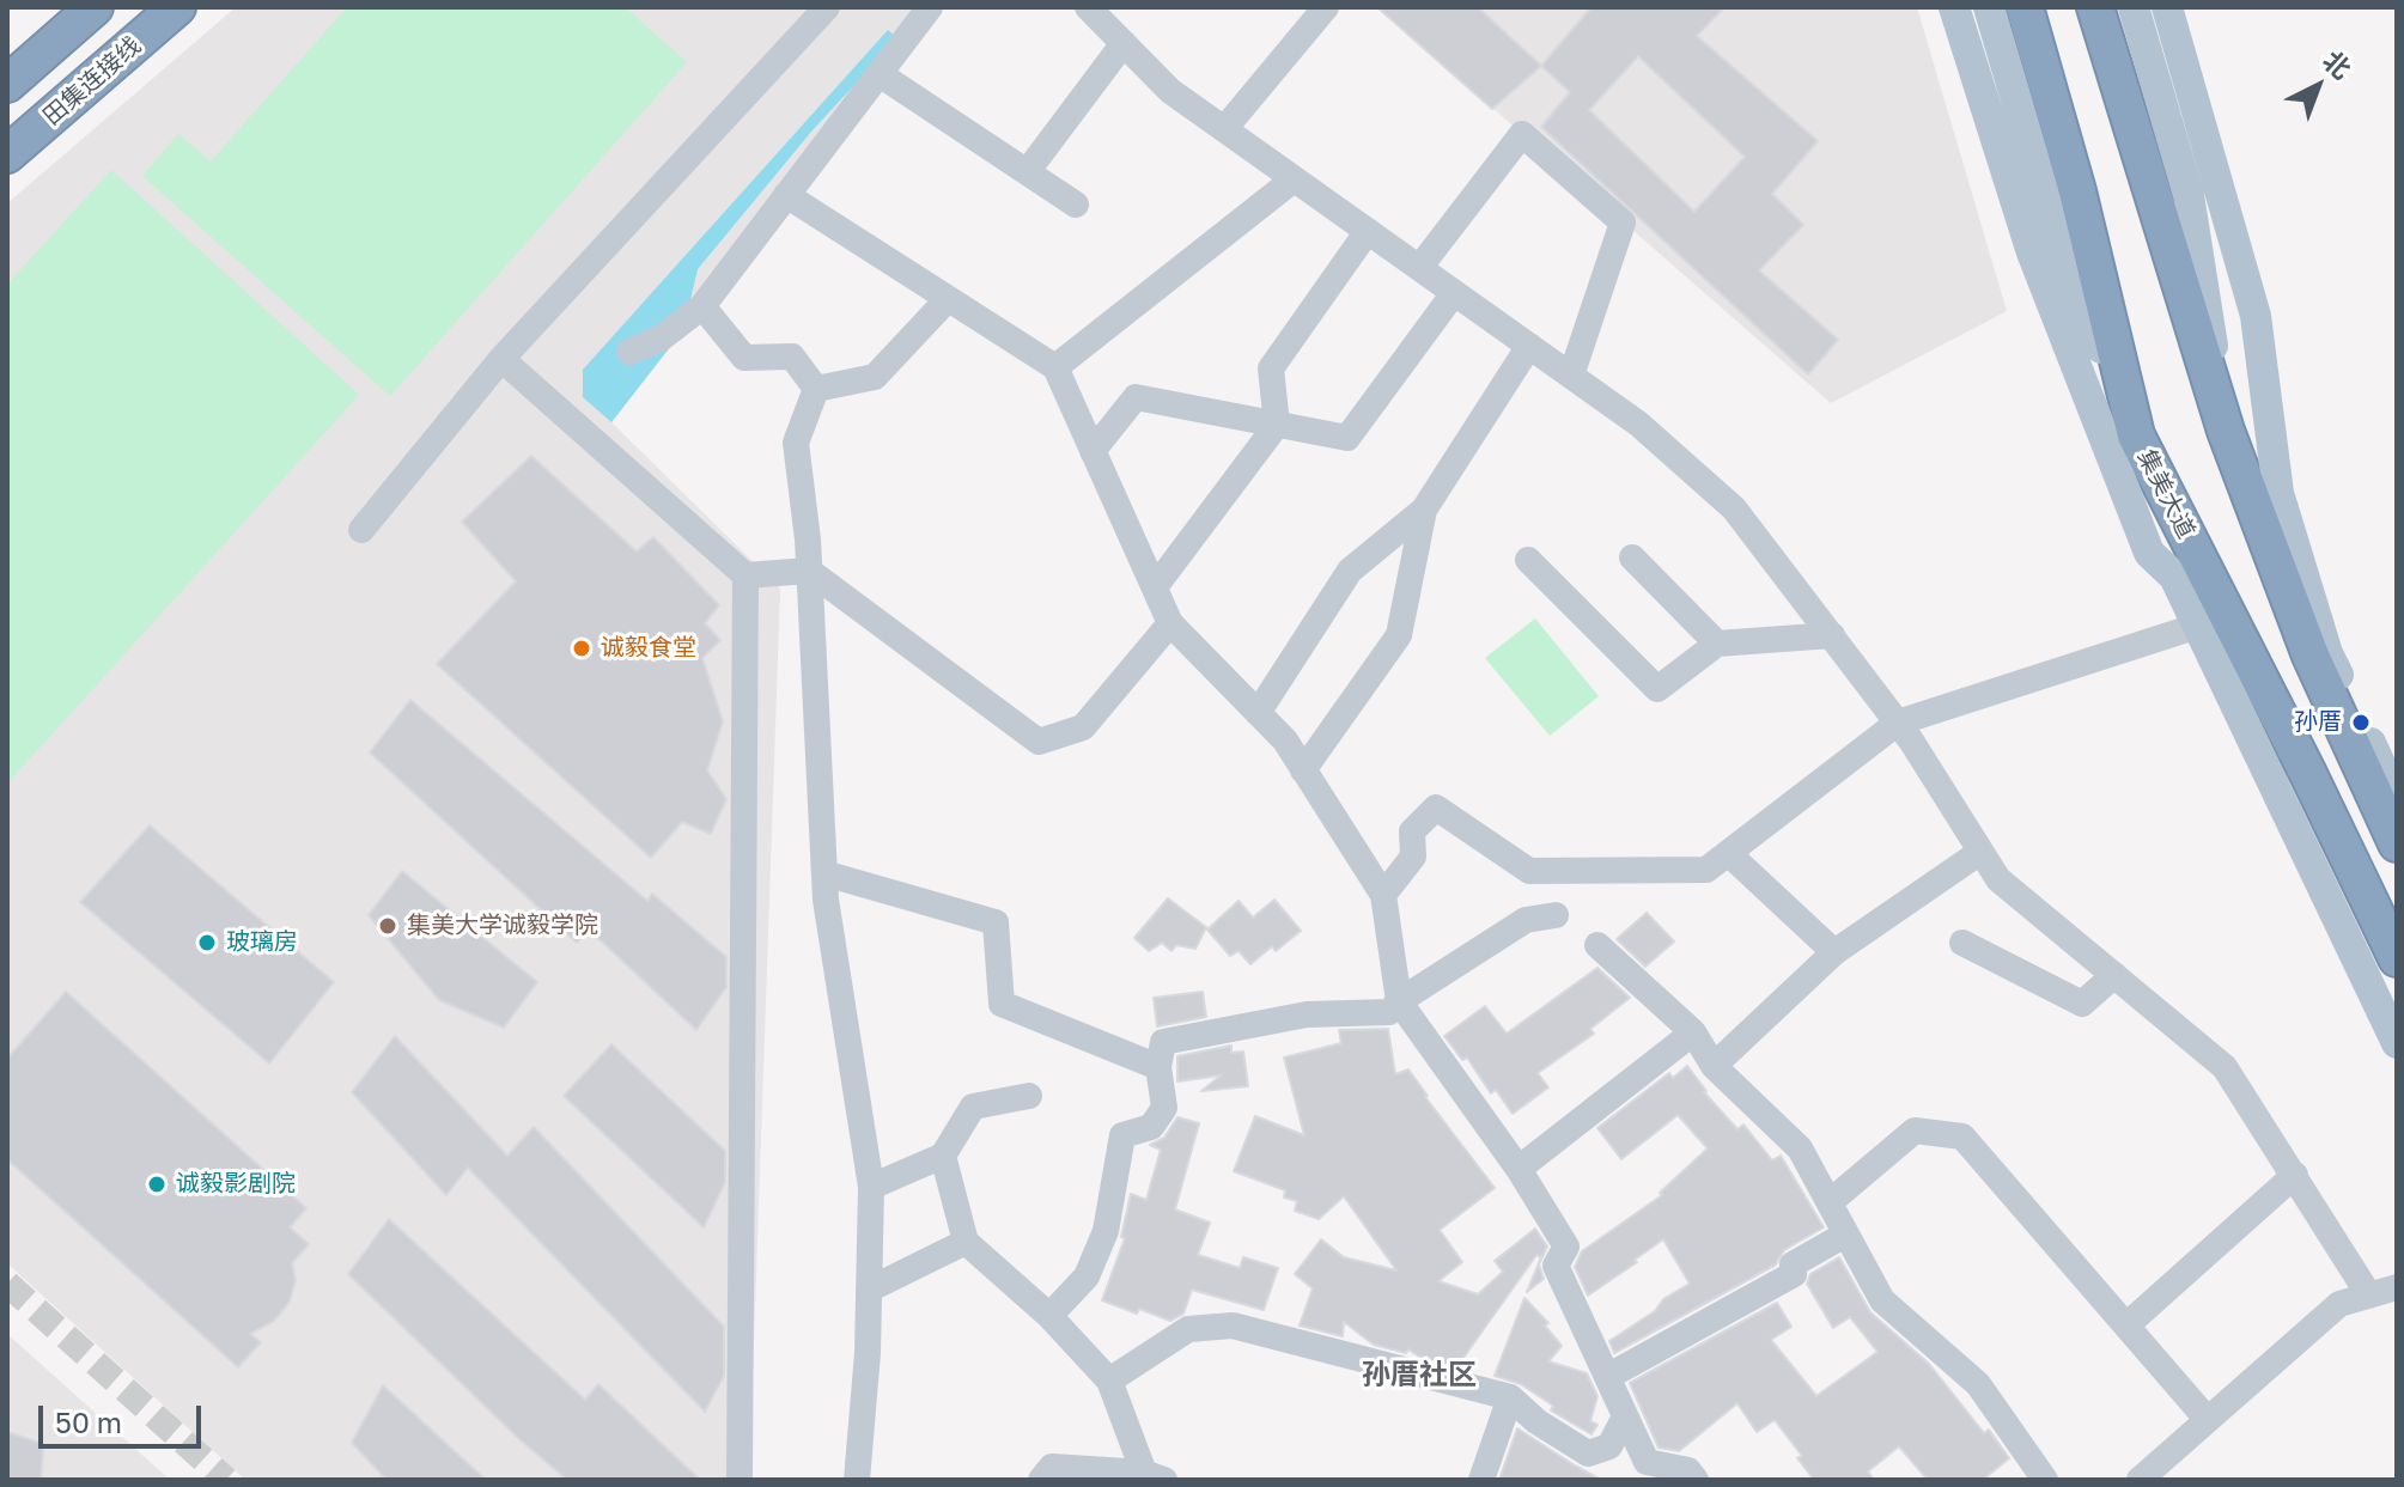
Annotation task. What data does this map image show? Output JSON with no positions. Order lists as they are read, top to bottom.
{
  "streets": {
    "highway": ["田集连接线", "集美大道"]
  },
  "districts": ["孙厝社区"],
  "places": [
    "诚毅食堂",
    "孙厝",
    "集美大学诚毅学院",
    "玻璃房",
    "诚毅影剧院"
  ],
  "scale_bar": "50 m",
  "north": "top right"
}
